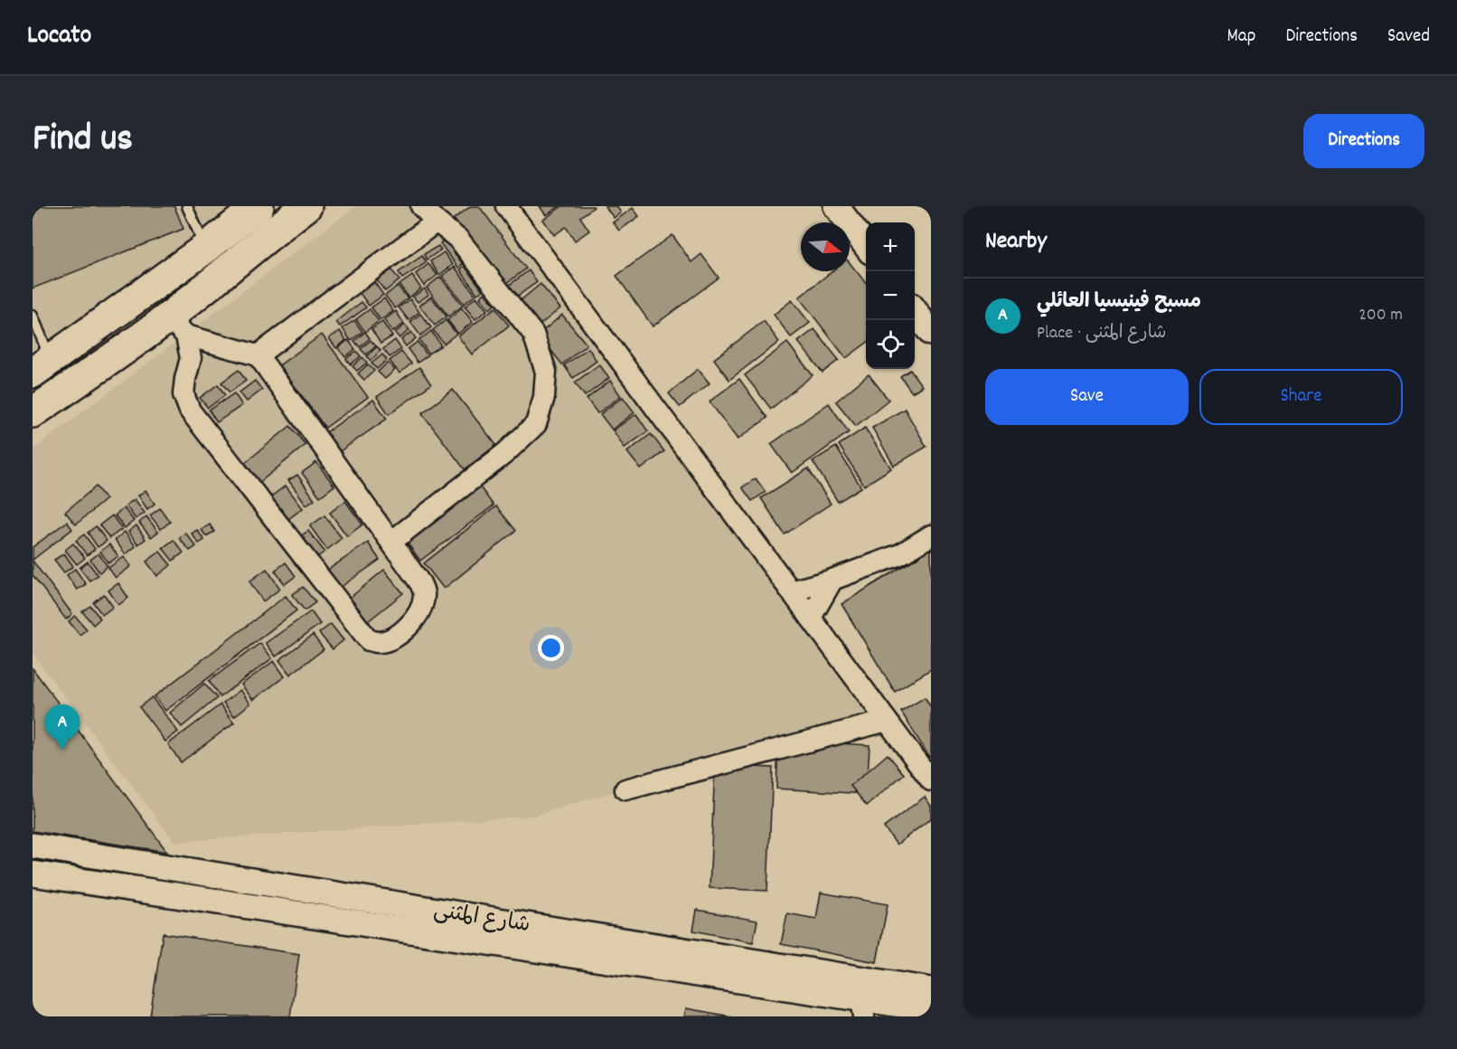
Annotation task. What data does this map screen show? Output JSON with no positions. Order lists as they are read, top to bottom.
{
  "streets": {
    "street": ["شارع المثنى"]
  },
  "north": "right",
  "page": {
    "header": "Locato",
    "nav": ["Map", "Directions", "Saved"],
    "title": "Find us",
    "buttons": [
      "Directions",
      ["Save", "Share"]
    ],
    "heading": "Nearby",
    "map_buttons": ["+", "−"],
    "list": [
      {
        "mark": "A",
        "name": "مسبح فينيسيا العائلي",
        "note": "Place · شارع المثنى",
        "value": "200 m"
      }
    ],
    "pins": "A"
  }
}
